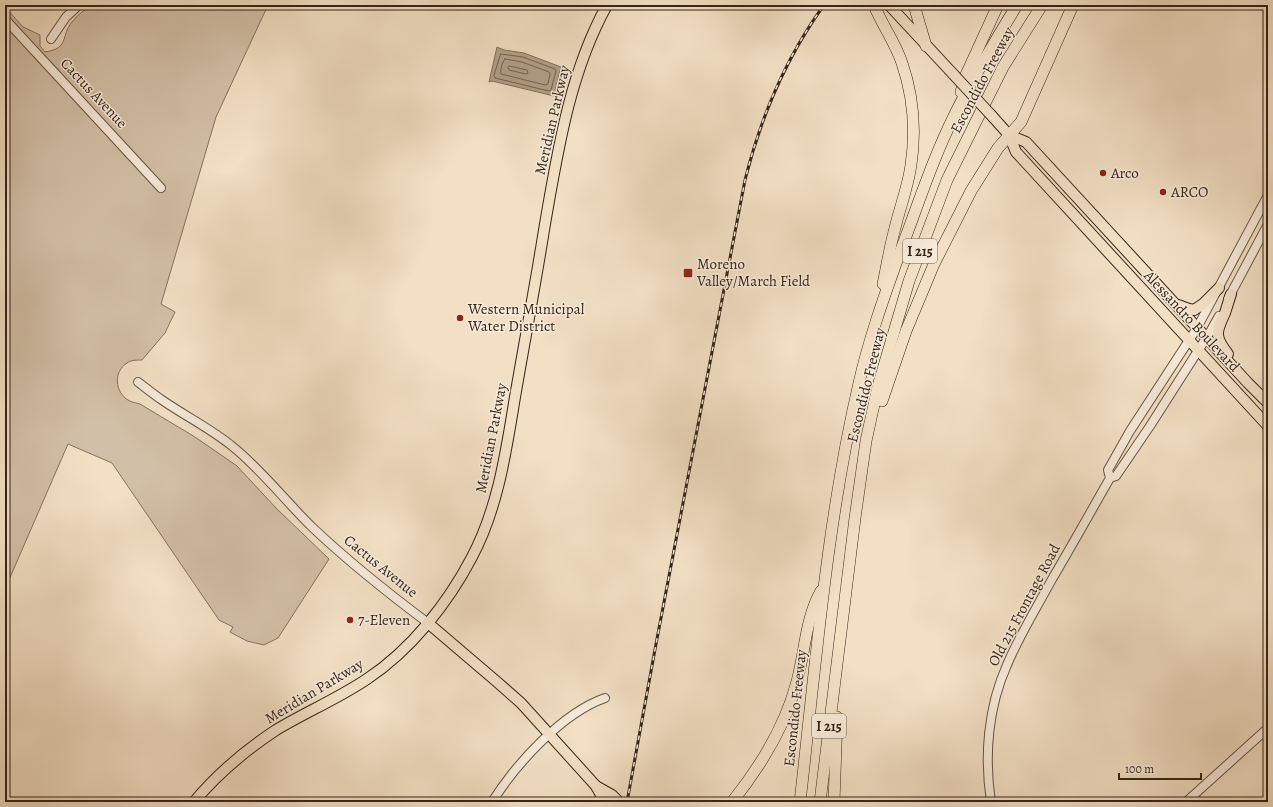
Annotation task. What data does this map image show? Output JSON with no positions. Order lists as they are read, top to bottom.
{
  "streets": {
    "highway": ["Escondido Freeway", "I 215"],
    "main road": ["Cactus Avenue", "Meridian Parkway", "Alessandro Boulevard"],
    "street": ["Old 215 Frontage Road"]
  },
  "crossings": [
    ["Cactus Avenue", "Meridian Parkway"],
    ["Alessandro Boulevard", "Old 215 Frontage Road"]
  ],
  "places": {
    "other": [
      "Arco",
      "ARCO",
      "Western Municipal Water District",
      "7-Eleven"
    ],
    "transit": ["Moreno Valley/March Field"]
  },
  "scale_bar": "100 m"
}
